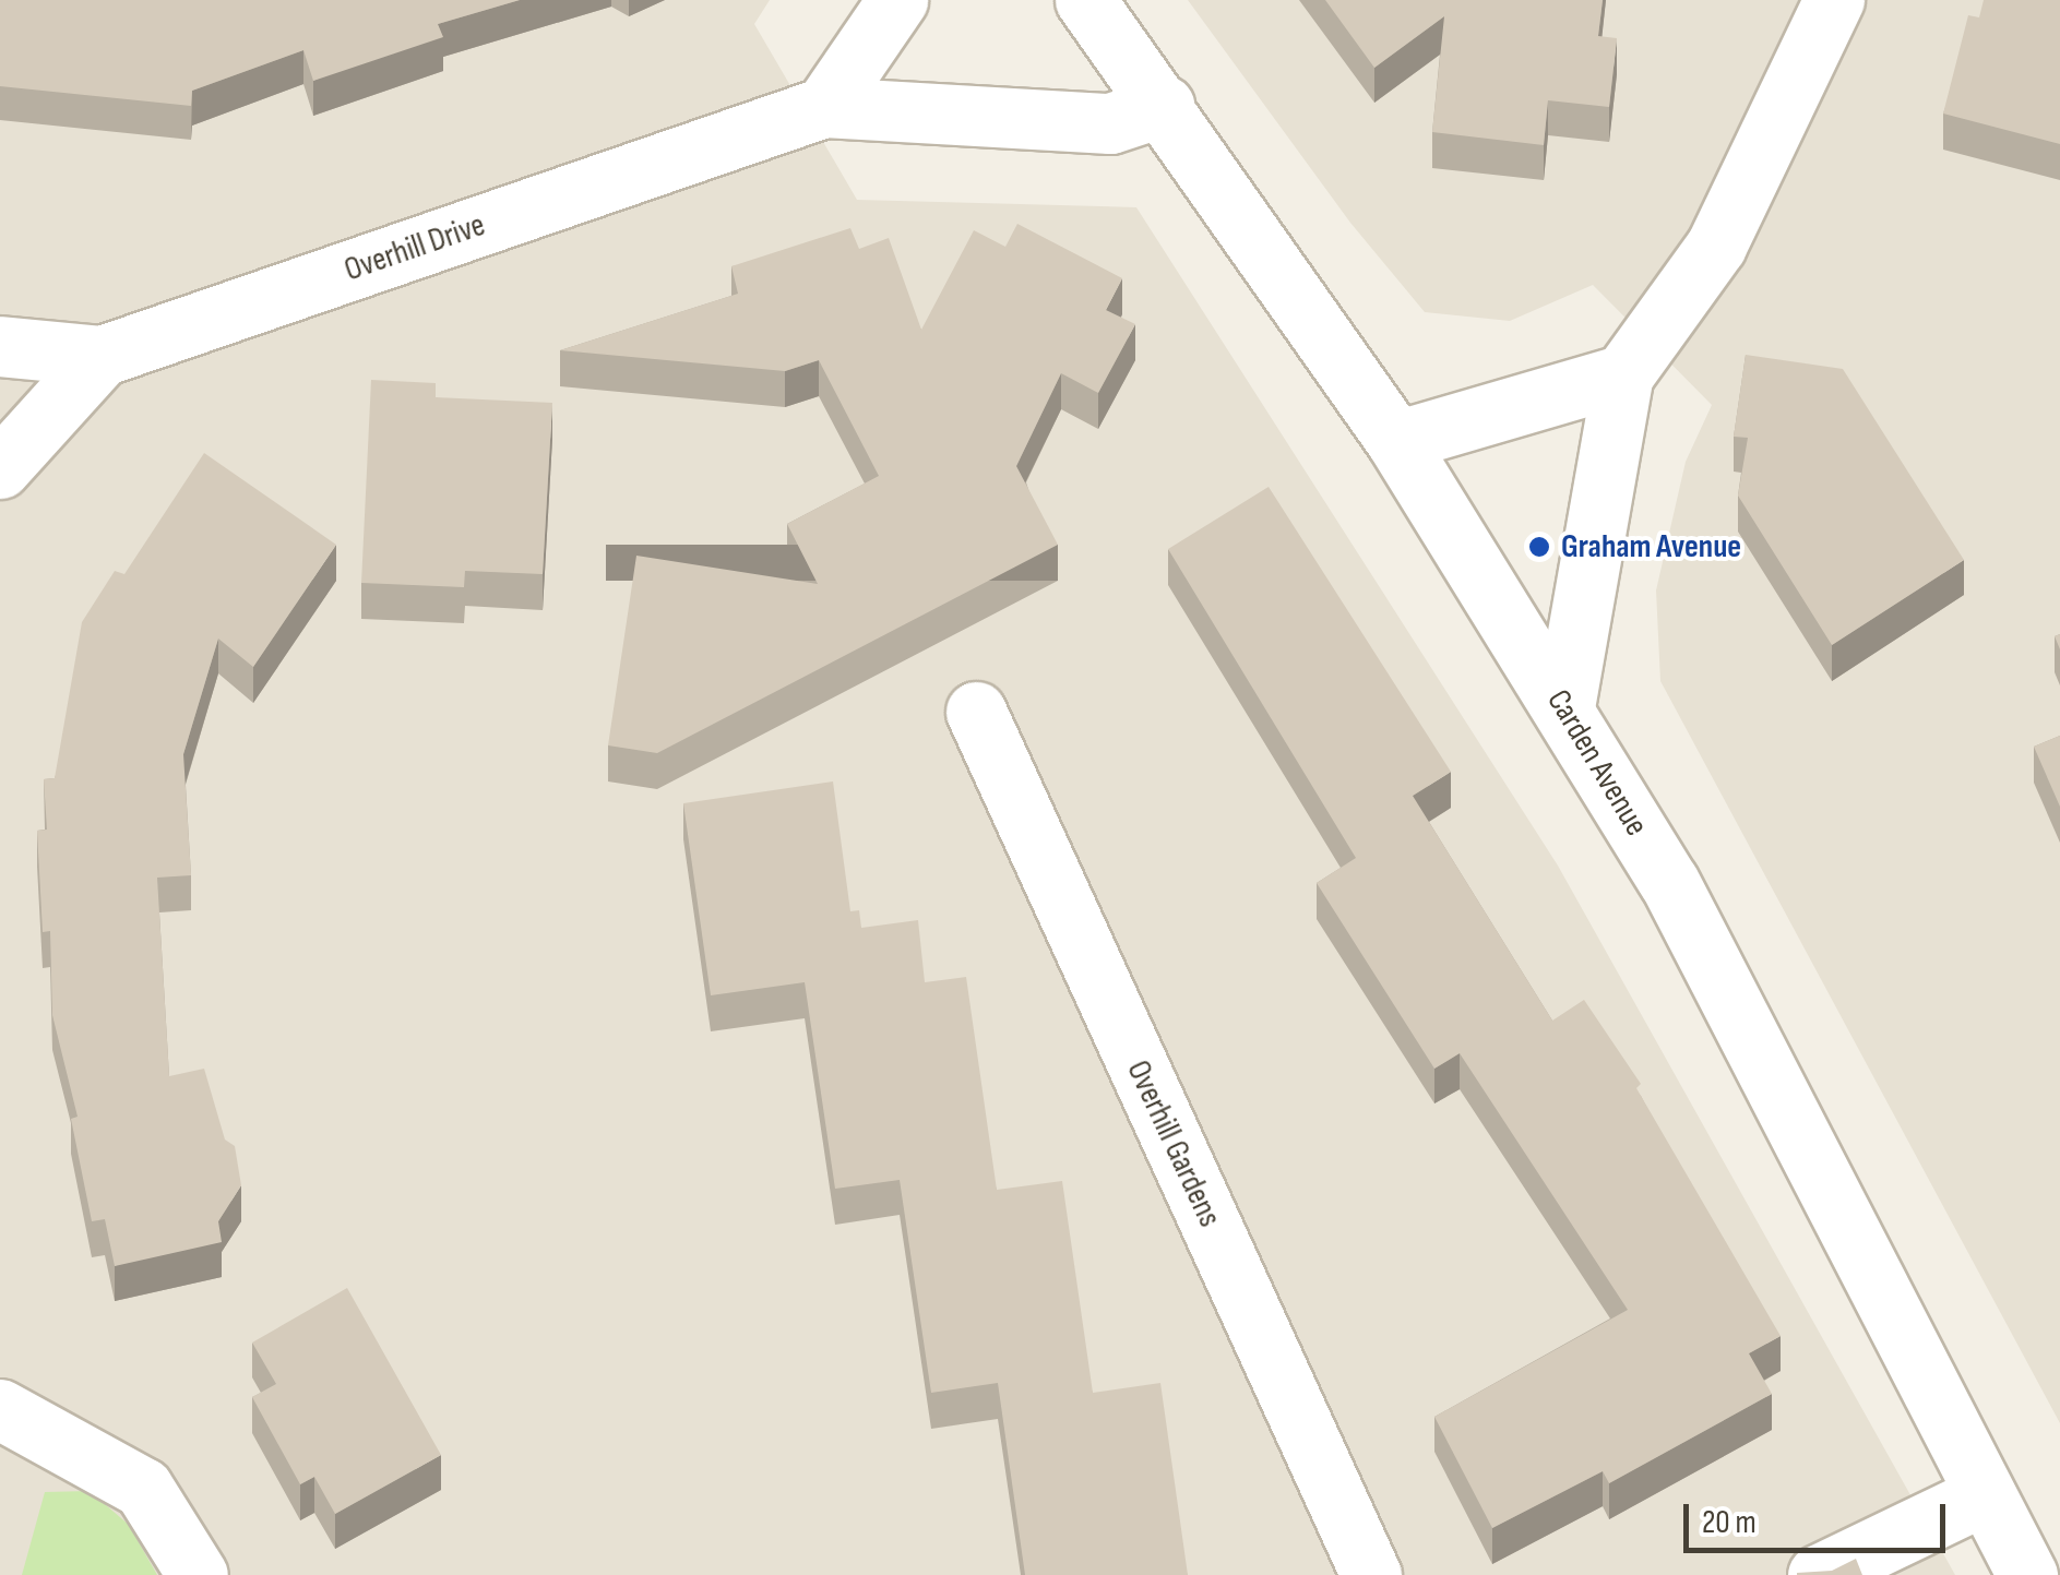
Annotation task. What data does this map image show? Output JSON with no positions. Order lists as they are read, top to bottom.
{
  "streets": {
    "street": ["Overhill Drive", "Carden Avenue", "Overhill Gardens"]
  },
  "crossings": [
    ["Overhill Drive", "Carden Avenue"]
  ],
  "places": ["Graham Avenue"],
  "scale_bar": "20 m"
}
